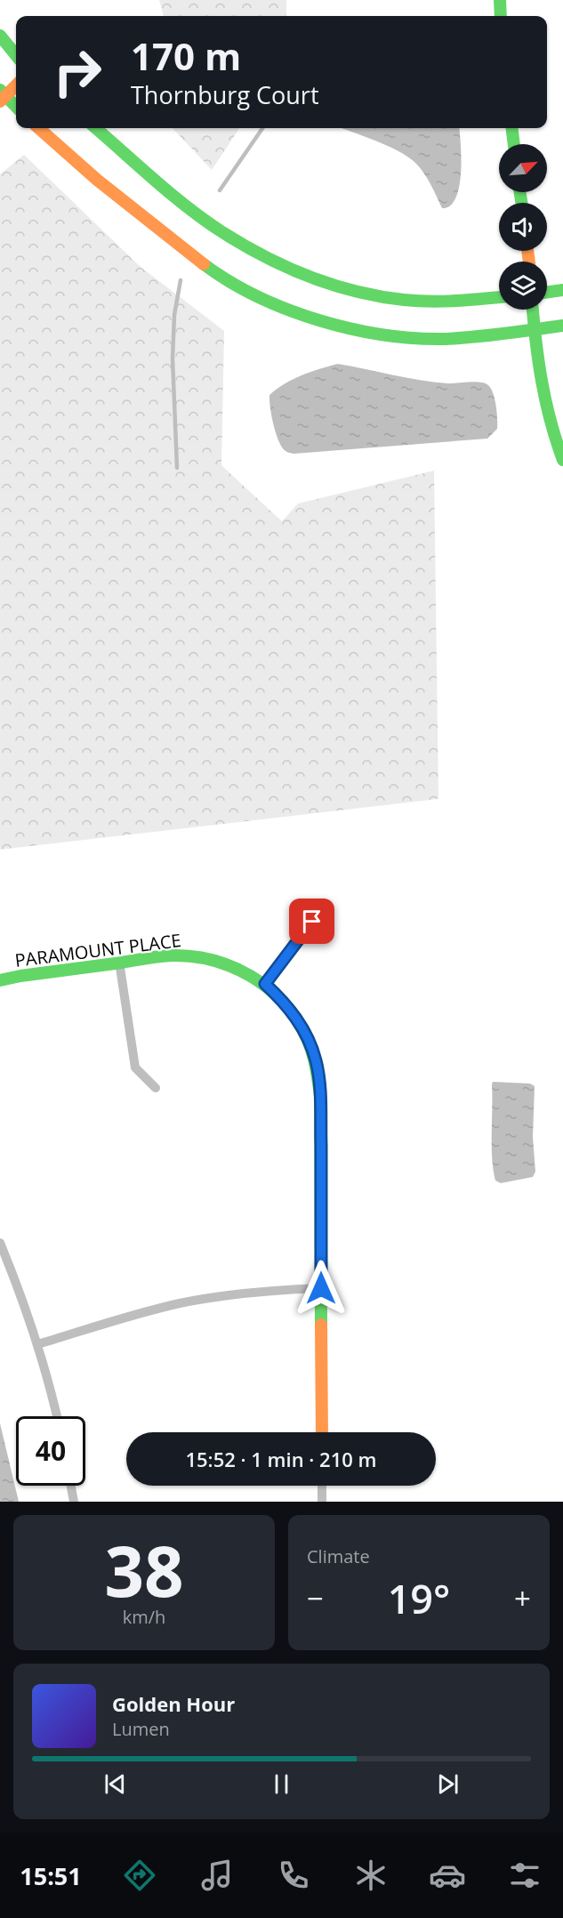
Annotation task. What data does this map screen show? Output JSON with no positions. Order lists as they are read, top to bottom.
{
  "streets": {
    "main road": ["PARAMOUNT PLACE"]
  },
  "north": "top right",
  "page": {
    "turn": ["170 m", "Thornburg Court"],
    "limit": "40",
    "trip": "15:52 · 1 min · 210 m",
    "tile": [
      ["38", "km/h"],
      "Climate"
    ],
    "heat": ["−", "19°", "+"],
    "song": ["Golden Hour", "Lumen"],
    "tabs": "15:51"
  }
}
